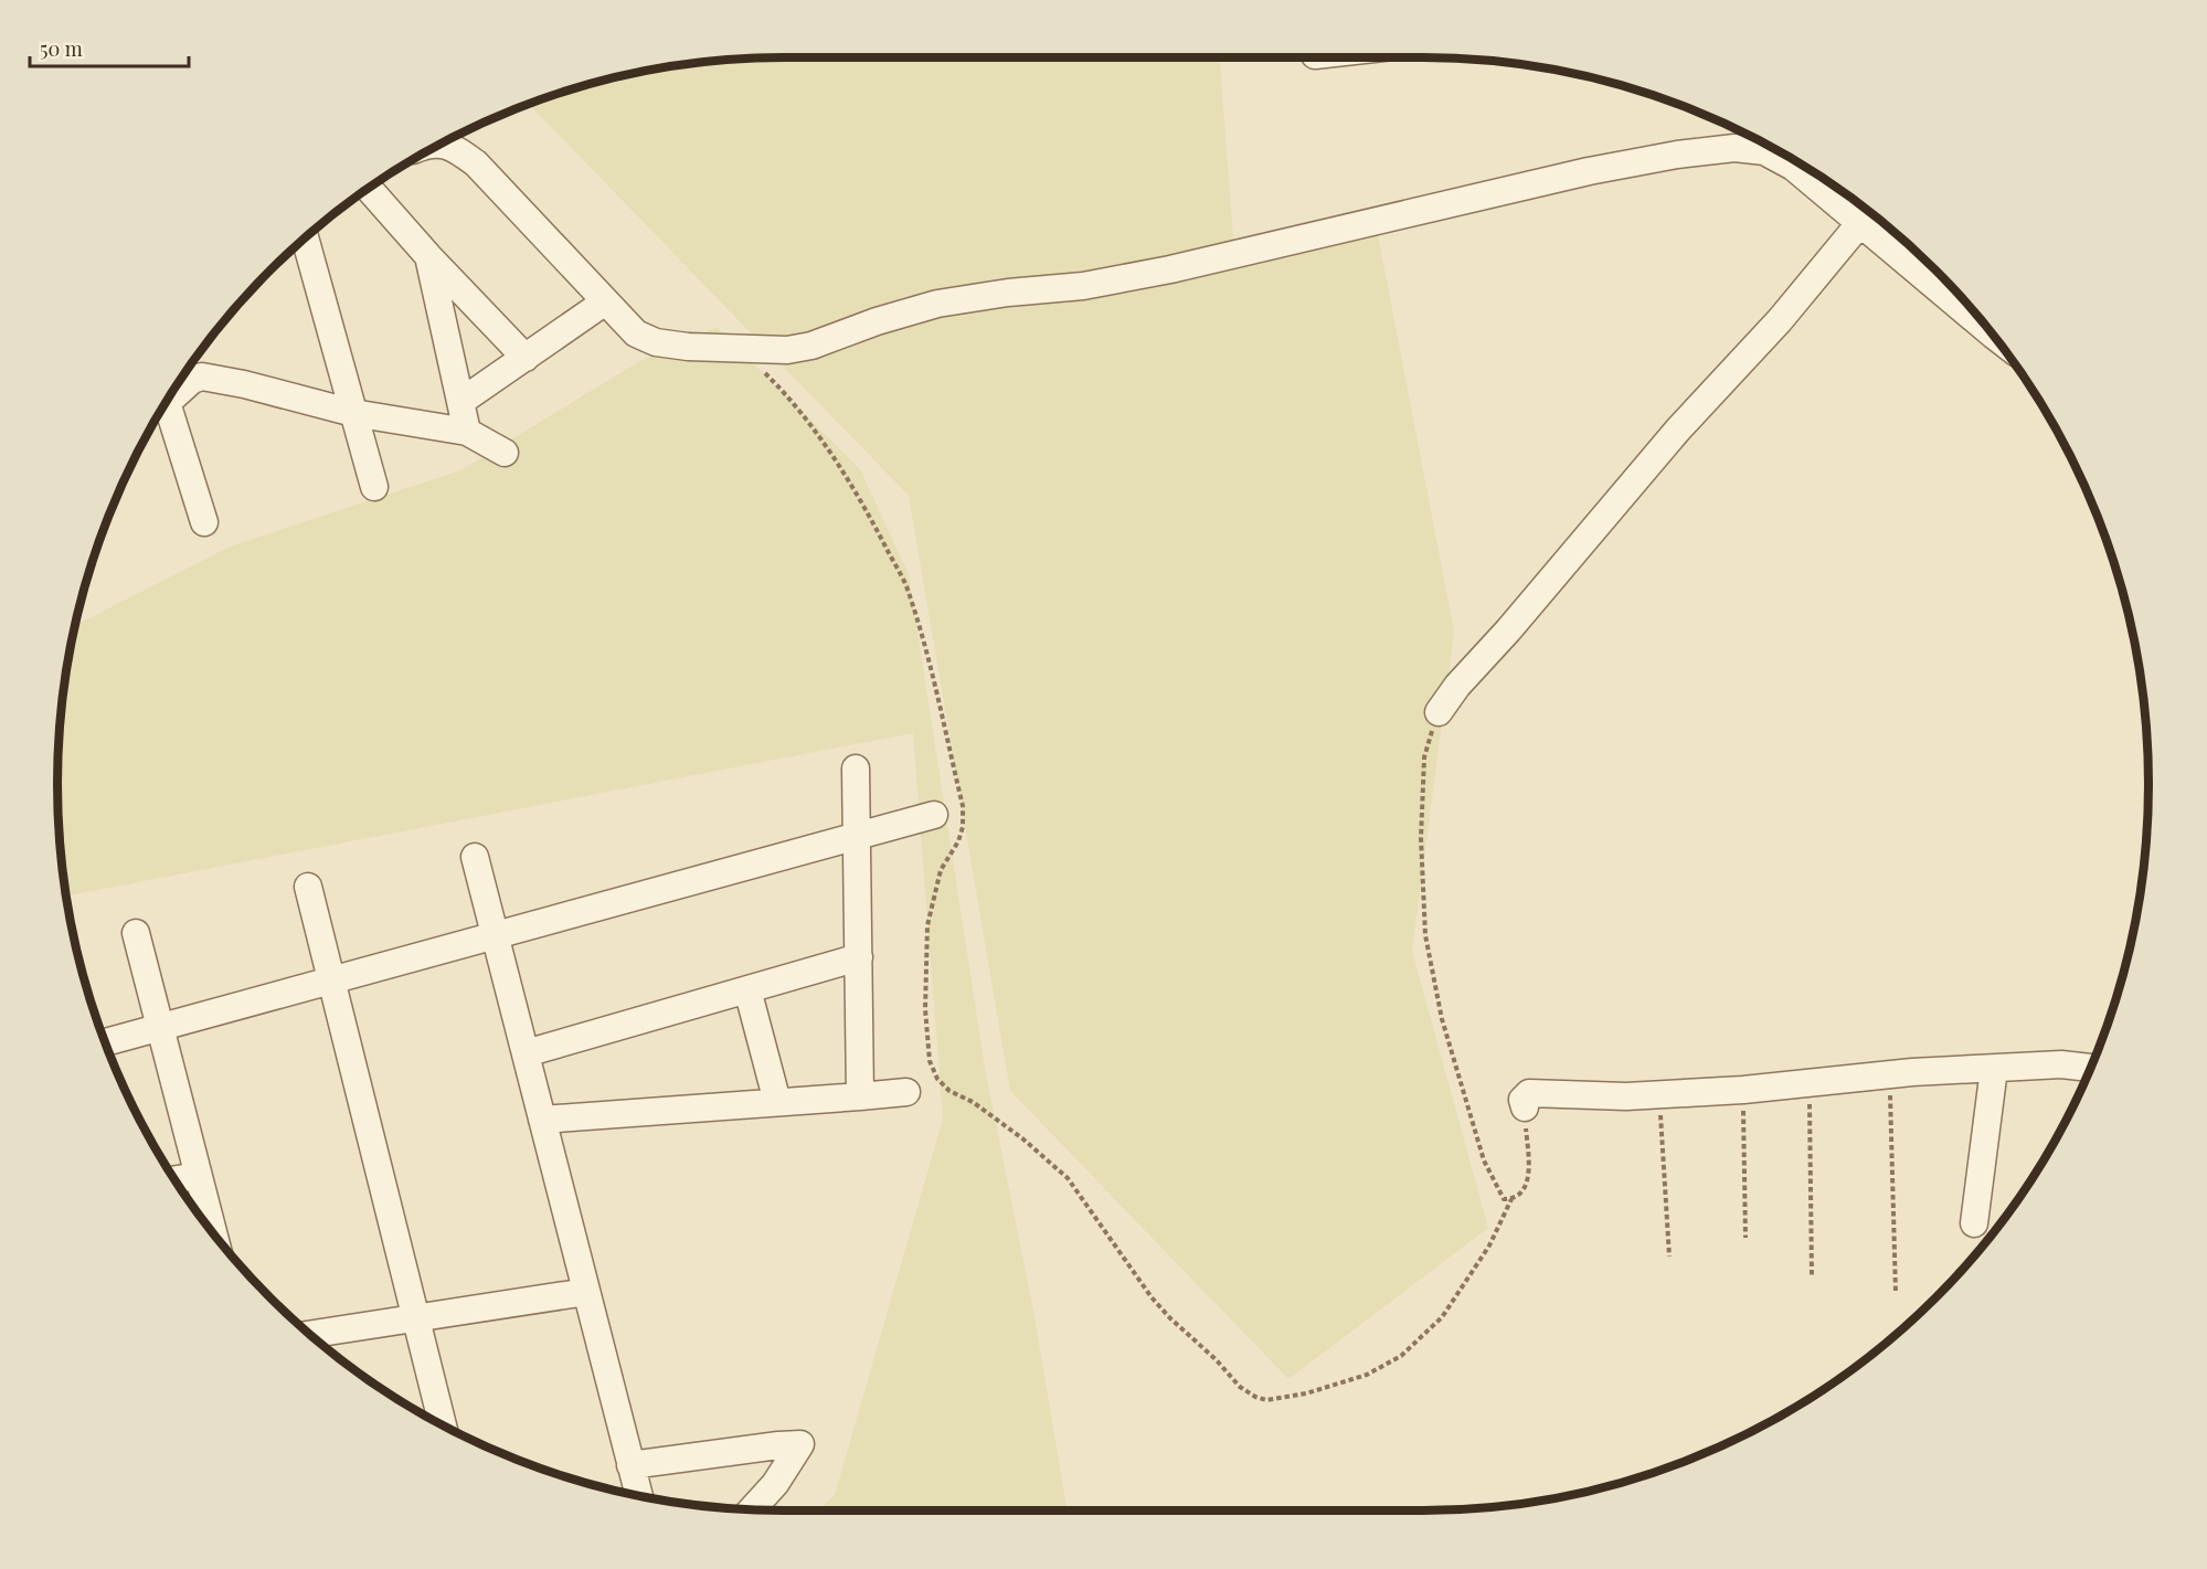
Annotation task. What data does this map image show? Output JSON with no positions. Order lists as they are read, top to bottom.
{
  "scale_bar": "50 m"
}
